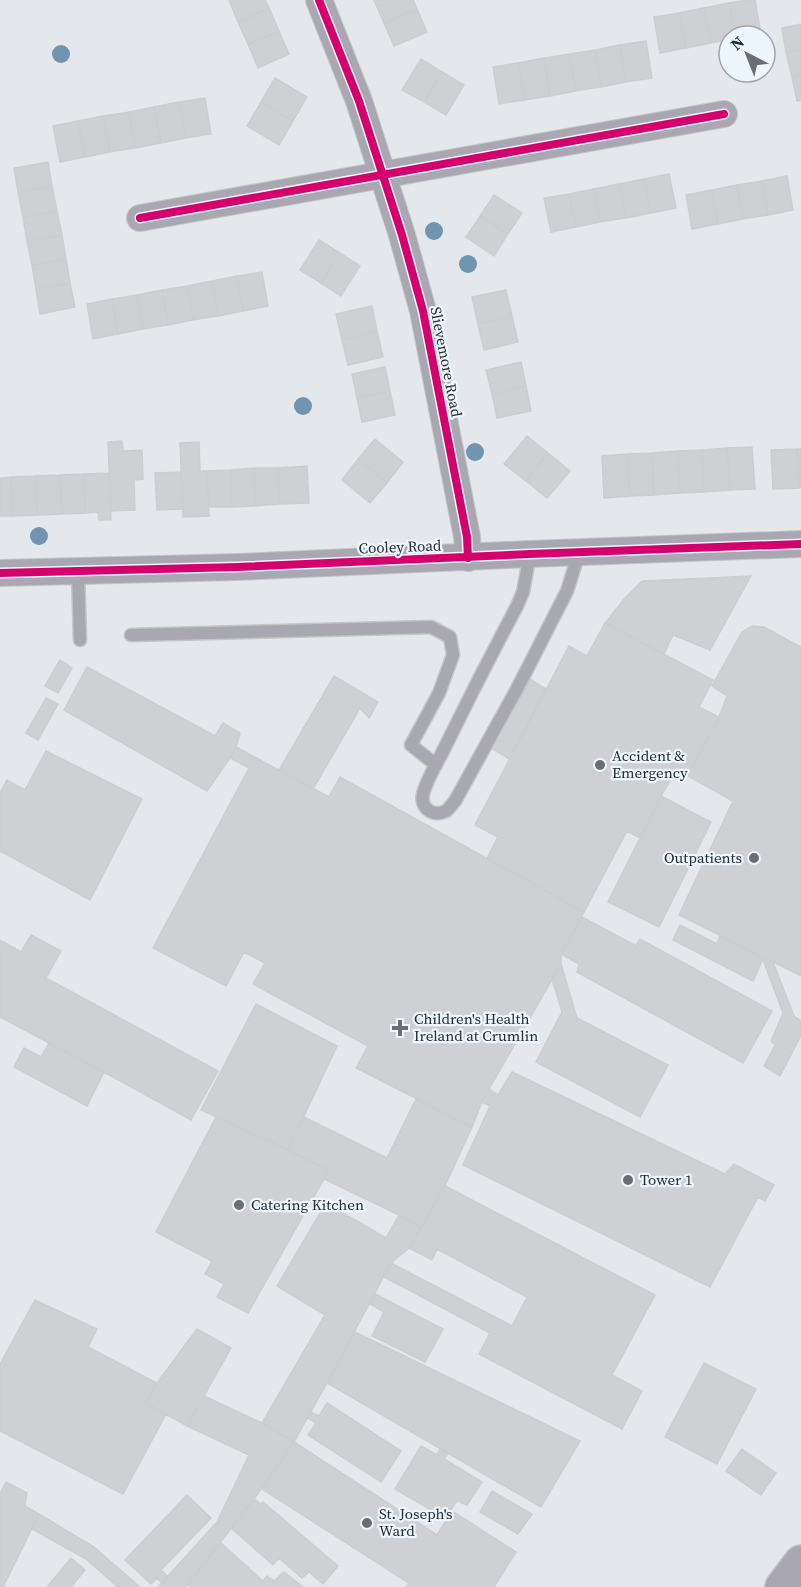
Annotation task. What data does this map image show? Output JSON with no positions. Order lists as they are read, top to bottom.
{
  "streets": {
    "street": ["Slievemore Road", "Cooley Road"]
  },
  "crossings": [
    ["Slievemore Road", "Cooley Road"]
  ],
  "places": {
    "other": [
      "Accident & Emergency",
      "Outpatients",
      "Tower 1",
      "Catering Kitchen",
      "St. Joseph's Ward"
    ],
    "health": ["Children's Health Ireland at Crumlin"]
  },
  "north": "top left"
}
